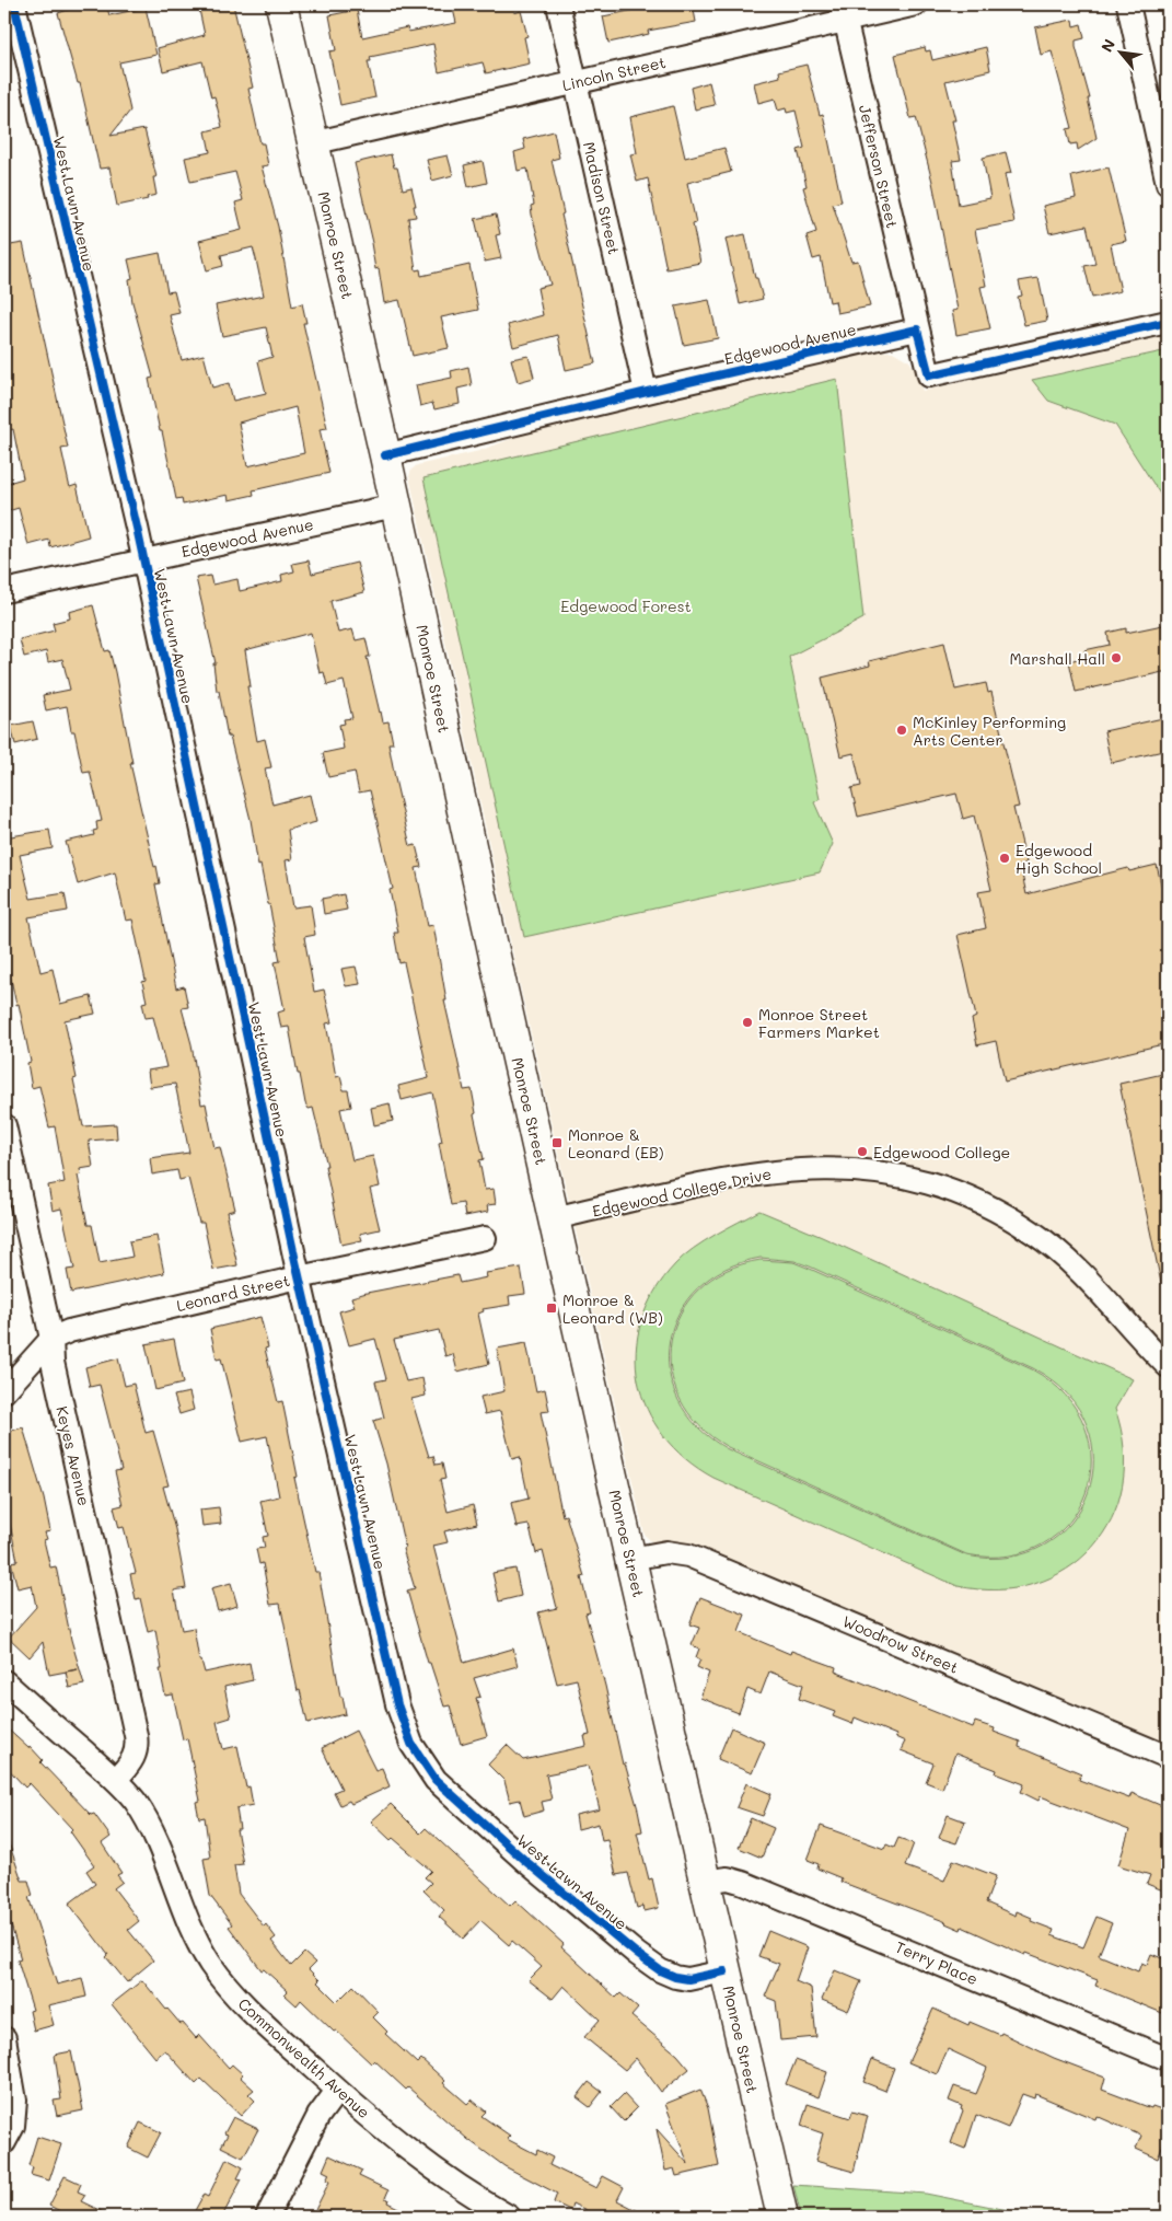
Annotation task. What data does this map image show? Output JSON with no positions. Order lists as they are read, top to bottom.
{
  "streets": {
    "main road": ["Monroe Street"],
    "street": [
      "Lincoln Street",
      "Jefferson Street",
      "Madison Street",
      "West Lawn Avenue",
      "Edgewood Avenue",
      "Edgewood College Drive",
      "Leonard Street",
      "Keyes Avenue",
      "Woodrow Street",
      "Terry Place",
      "Commonwealth Avenue"
    ]
  },
  "crossings": [
    ["Lincoln Street", "Jefferson Street"],
    ["Lincoln Street", "Madison Street"],
    ["Lincoln Street", "Monroe Street"],
    ["Jefferson Street", "Edgewood Avenue"],
    ["Madison Street", "Edgewood Avenue"],
    ["West Lawn Avenue", "Monroe Street"],
    ["West Lawn Avenue", "Edgewood Avenue"],
    ["West Lawn Avenue", "Leonard Street"],
    ["Monroe Street", "Edgewood Avenue"],
    ["Monroe Street", "Edgewood College Drive"],
    ["Monroe Street", "Woodrow Street"],
    ["Monroe Street", "Terry Place"],
    ["Leonard Street", "Keyes Avenue"],
    ["Keyes Avenue", "Commonwealth Avenue"]
  ],
  "parks": ["Edgewood Forest"],
  "places": {
    "other": [
      "Marshall Hall",
      "McKinley Performing Arts Center",
      "Edgewood High School",
      "Monroe Street Farmers Market",
      "Edgewood College"
    ],
    "transit": ["Monroe & Leonard (EB)", "Monroe & Leonard (WB)"]
  },
  "north": "top left"
}
